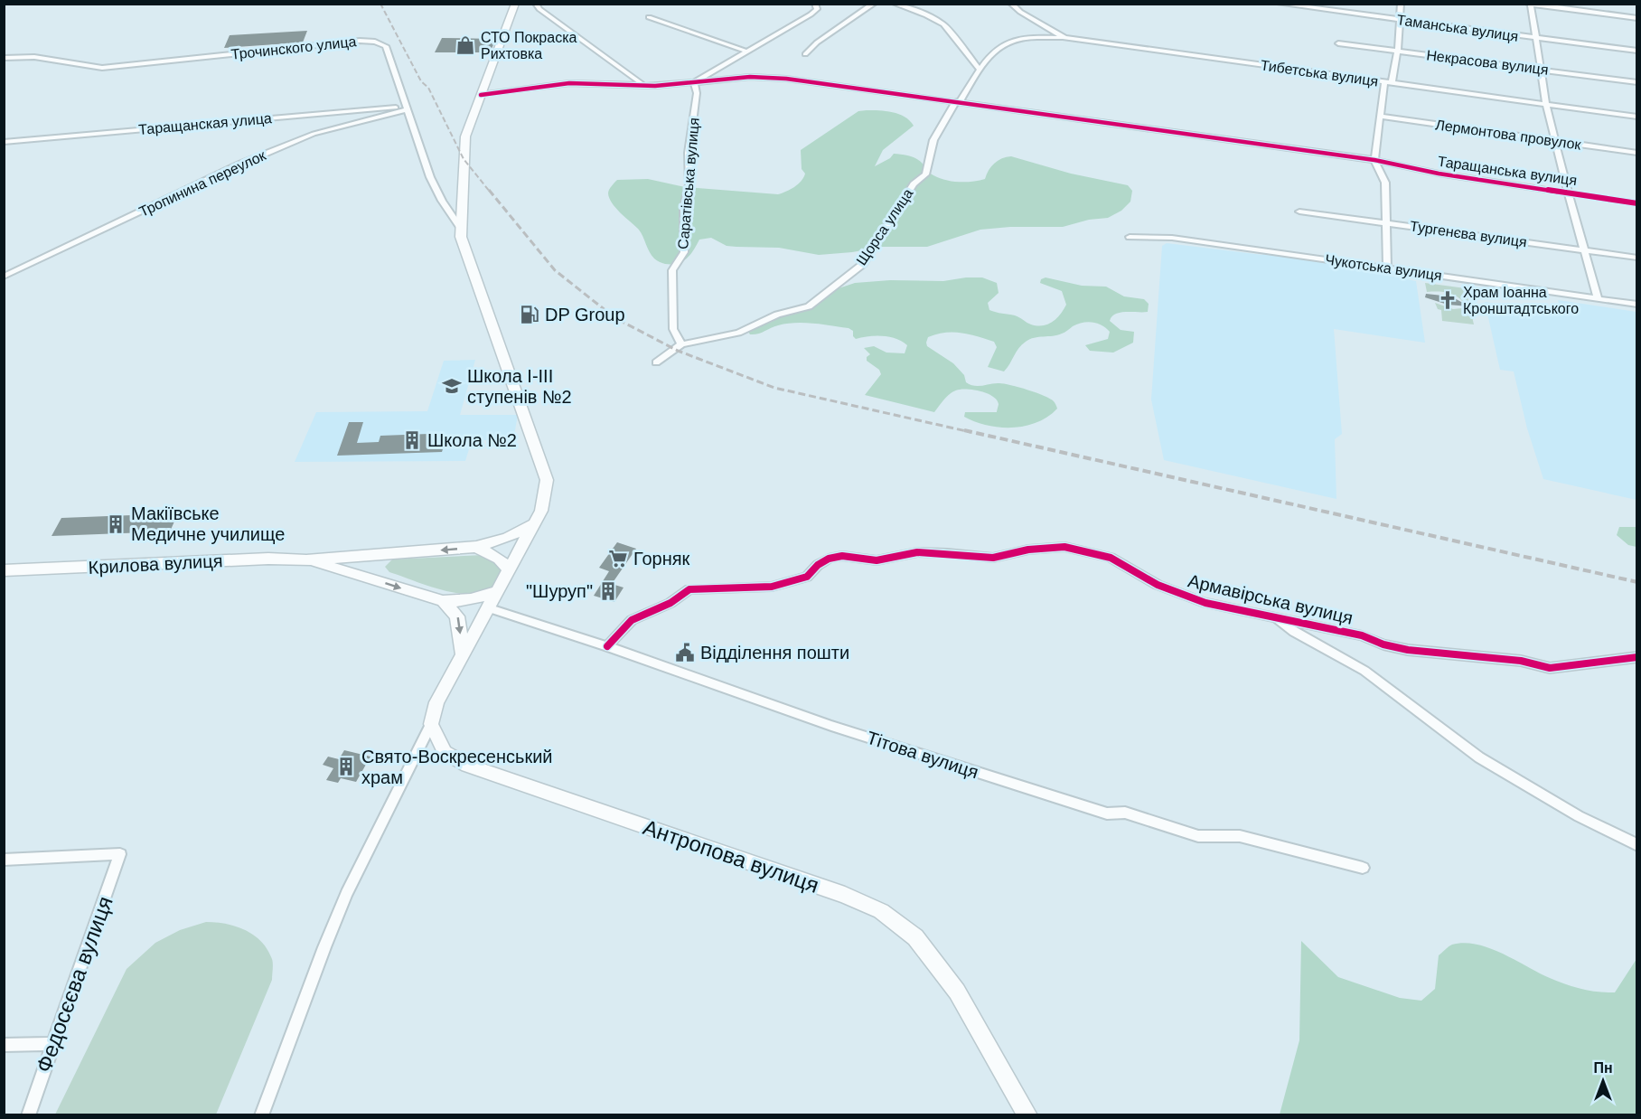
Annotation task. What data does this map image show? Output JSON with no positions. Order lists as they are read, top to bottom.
{
  "streets": {
    "main road": ["Крилова вулиця", "Антропова вулиця"],
    "street": [
      "Таманська вулиця",
      "Трочинского улица",
      "Некрасова вулиця",
      "Тибетська вулиця",
      "Таращанская улица",
      "Лермонтова провулок",
      "Таращанська вулиця",
      "Тропинина переулок",
      "Саратівська вулиця",
      "Щорса улица",
      "Тургенєва вулиця",
      "Чукотська вулиця",
      "Армавірська вулиця",
      "Тітова вулиця",
      "Федосєєва вулиця"
    ]
  },
  "crossings": [
    ["Трочинского улица", "Таращанская улица"],
    ["Трочинского улица", "Тропинина переулок"],
    ["Таращанская улица", "Тропинина переулок"],
    ["Таращанська вулиця", "Саратівська вулиця"],
    ["Таращанська вулиця", "Щорса улица"],
    ["Саратівська вулиця", "Щорса улица"],
    ["Армавірська вулиця", "Тітова вулиця"]
  ],
  "places": {
    "shop": ["СТО Покраска Рихтовка"],
    "church": ["Храм Іоанна Кронштадтського"],
    "fuel station": ["DP Group"],
    "school or university": ["Школа I-III ступенів №2"],
    "building": [
      "Школа №2",
      "Макіївське Медичне училище",
      "\"Шуруп\"",
      "Свято-Воскресенський храм"
    ],
    "supermarket": ["Горняк"],
    "public building": ["Відділення пошти"]
  },
  "north": "top"
}
